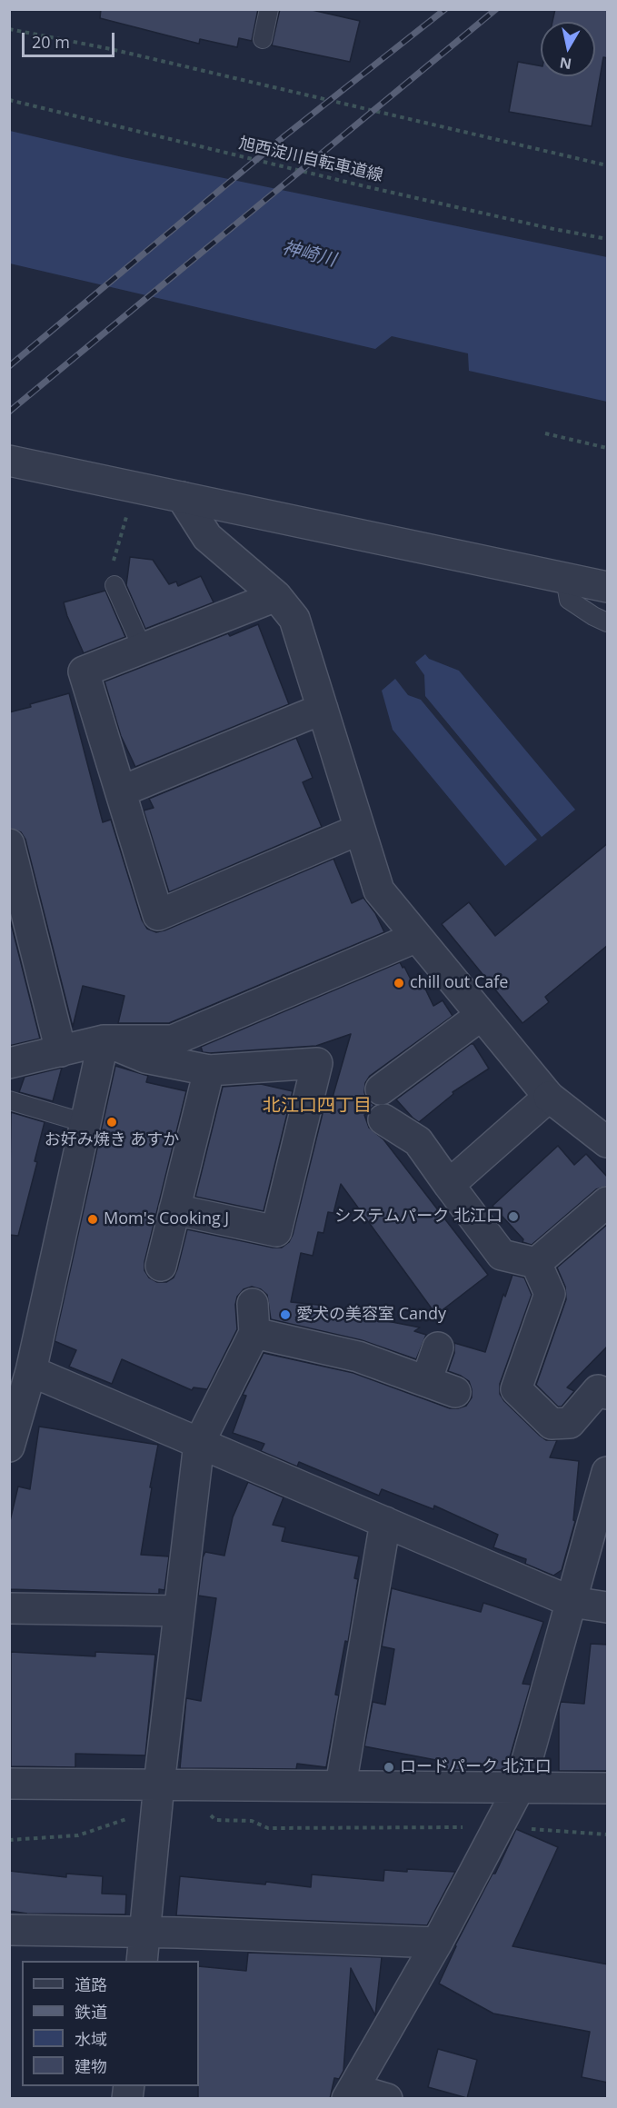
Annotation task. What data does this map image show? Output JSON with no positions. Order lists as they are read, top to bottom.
{
  "streets": {
    "path": ["旭西淀川自転車道線"]
  },
  "districts": ["北江口四丁目"],
  "water": ["神崎川"],
  "places": [
    "chill out Cafe",
    "お好み焼き あすか",
    "システムパーク 北江口",
    "Mom's Cooking J",
    "愛犬の美容室 Candy",
    "ロードパーク 北江口"
  ],
  "legend": [
    "道路",
    "鉄道",
    "水域",
    "建物"
  ],
  "scale_bar": "20 m",
  "north": "bottom"
}
